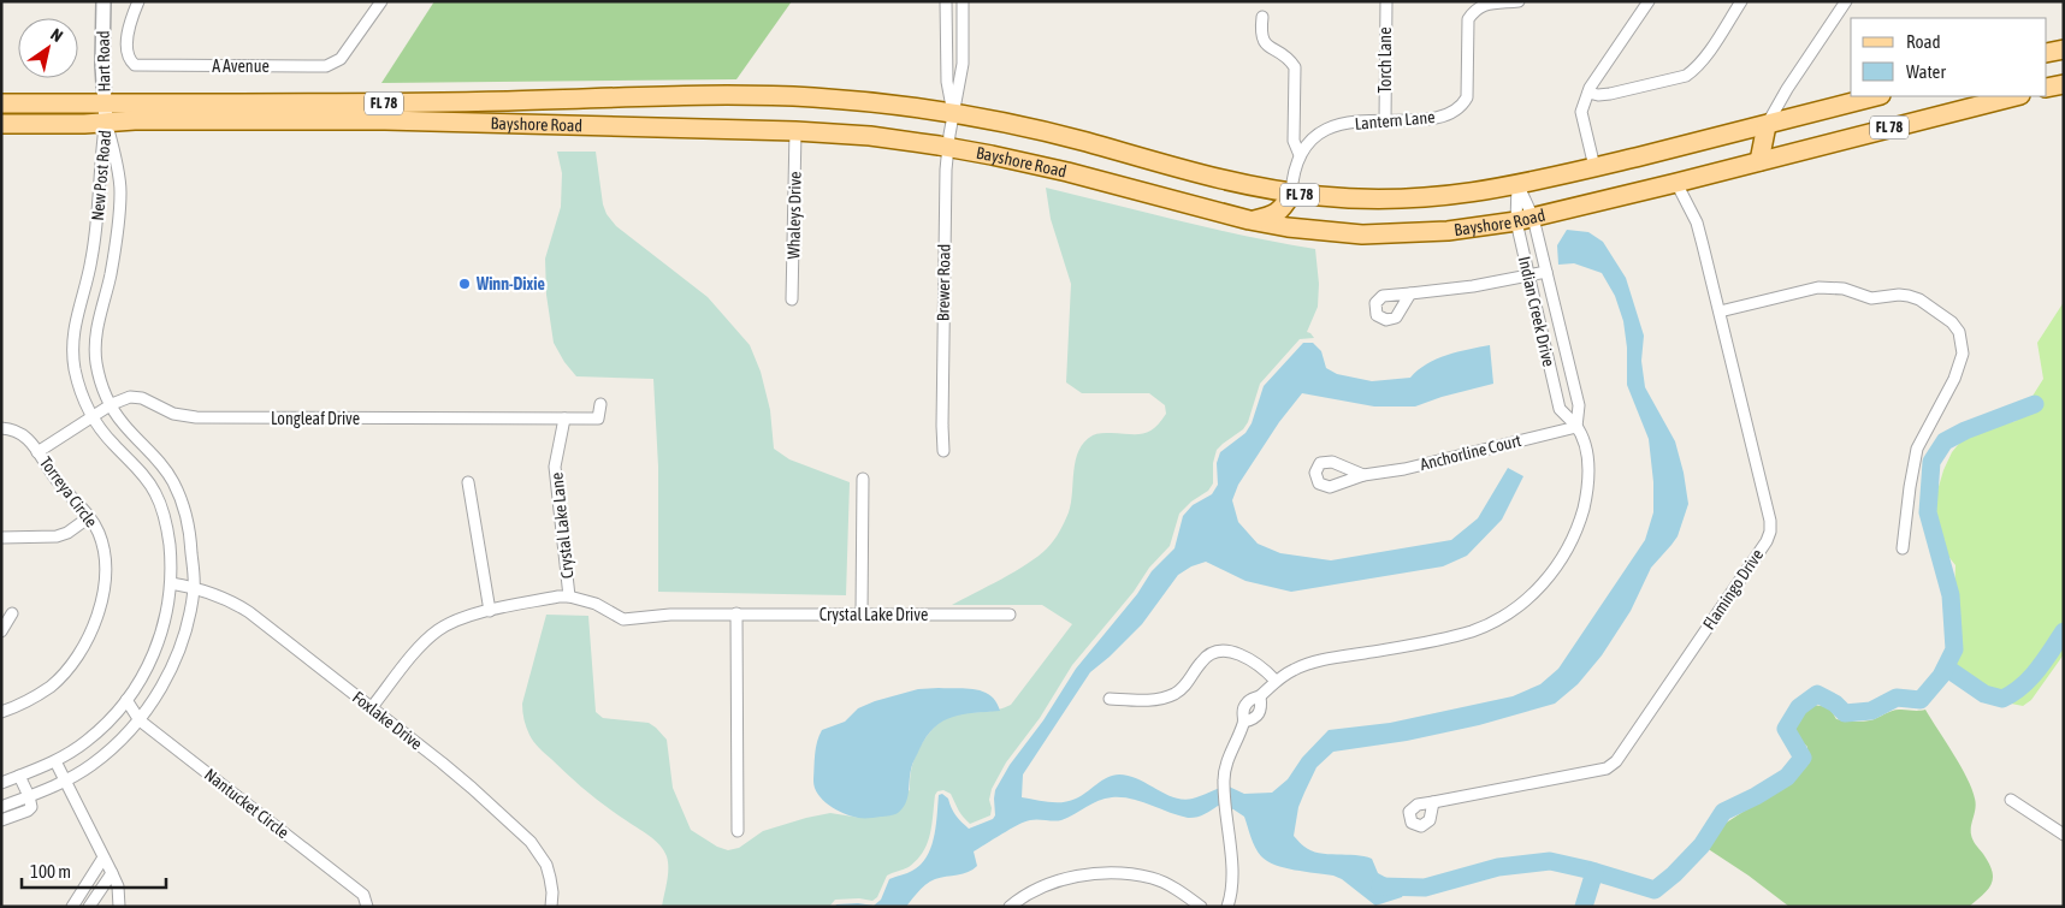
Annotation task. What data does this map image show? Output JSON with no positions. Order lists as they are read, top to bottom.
{
  "streets": {
    "main road": ["FL 78", "Bayshore Road"],
    "street": [
      "Torch Lane",
      "Hart Road",
      "A Avenue",
      "Lantern Lane",
      "New Post Road",
      "Whaleys Drive",
      "Brewer Road",
      "Indian Creek Drive",
      "Longleaf Drive",
      "Anchorline Court",
      "Torreya Circle",
      "Crystal Lake Lane",
      "Flamingo Drive",
      "Crystal Lake Drive",
      "Foxlake Drive",
      "Nantucket Circle"
    ]
  },
  "crossings": [
    ["Torch Lane", "Lantern Lane"],
    ["Hart Road", "Bayshore Road"],
    ["Hart Road", "New Post Road"],
    ["Lantern Lane", "Bayshore Road"],
    ["Bayshore Road", "New Post Road"],
    ["Bayshore Road", "Whaleys Drive"],
    ["Bayshore Road", "Brewer Road"],
    ["Bayshore Road", "Indian Creek Drive"],
    ["Bayshore Road", "Flamingo Drive"],
    ["New Post Road", "Longleaf Drive"],
    ["New Post Road", "Foxlake Drive"],
    ["New Post Road", "Nantucket Circle"],
    ["Indian Creek Drive", "Anchorline Court"],
    ["Longleaf Drive", "Torreya Circle"],
    ["Longleaf Drive", "Crystal Lake Lane"],
    ["Crystal Lake Lane", "Crystal Lake Drive"],
    ["Crystal Lake Drive", "Foxlake Drive"]
  ],
  "places": ["Winn-Dixie"],
  "legend": ["Road", "Water"],
  "scale_bar": "100 m",
  "north": "top right"
}
